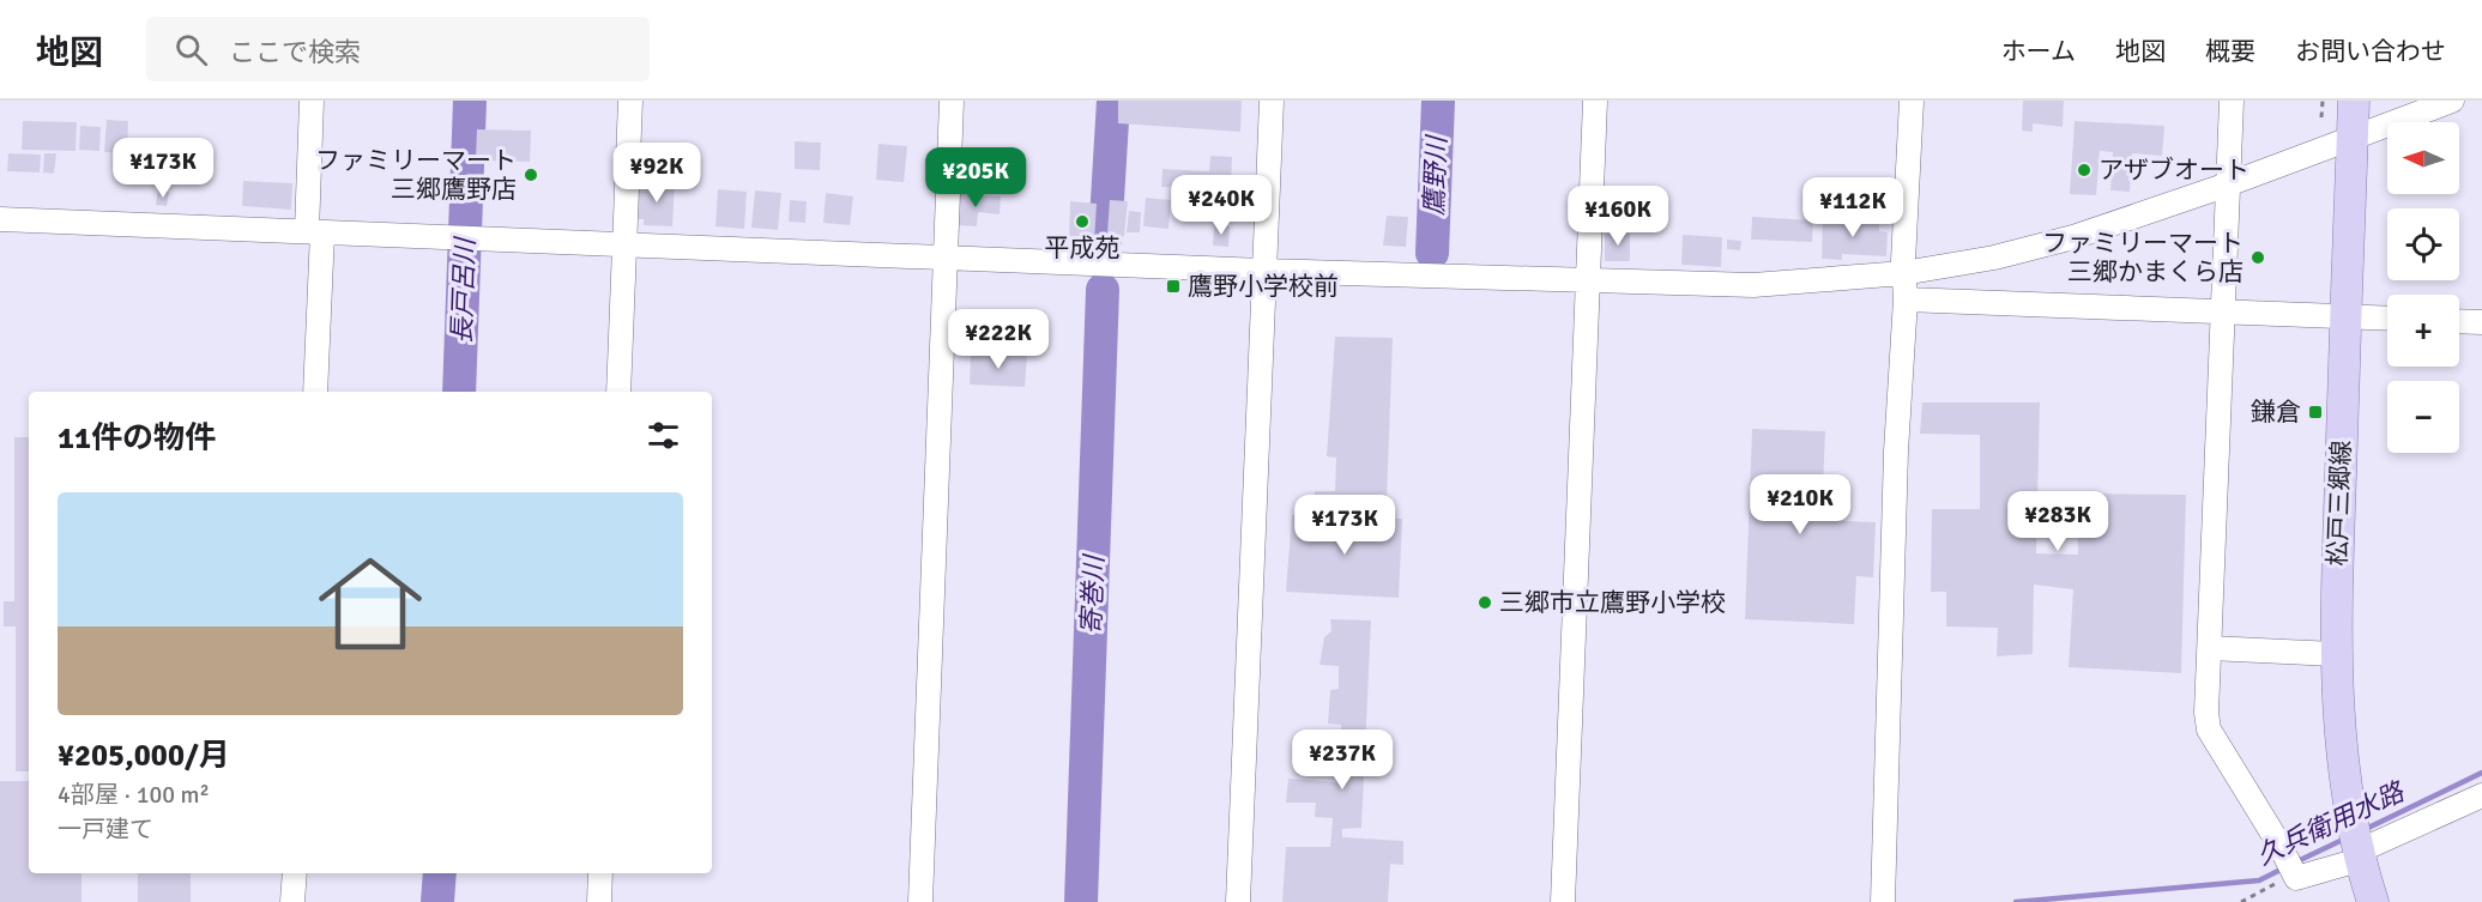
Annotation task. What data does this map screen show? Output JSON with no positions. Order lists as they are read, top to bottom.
{
  "streets": {
    "main road": ["松戸三郷線"]
  },
  "water": [
    "鷹野川",
    "長戸呂川",
    "寄巻川",
    "久兵衛用水路"
  ],
  "places": {
    "other": [
      "アザブオート",
      "ファミリーマート 三郷鷹野店",
      "平成苑",
      "ファミリーマート 三郷かまくら店",
      "三郷市立鷹野小学校"
    ],
    "transit": ["鷹野小学校前", "鎌倉"]
  },
  "north": "left",
  "page": {
    "header": "地図",
    "search": "ここで検索",
    "nav": [
      "ホーム",
      "地図",
      "概要",
      "お問い合わせ"
    ],
    "map_buttons": ["+", "−"],
    "price": [
      "¥173K",
      "¥92K",
      "¥205K",
      "¥240K",
      "¥112K",
      "¥160K",
      "¥222K",
      "¥210K",
      "¥283K",
      "¥173K",
      "¥237K"
    ],
    "heading": "11件の物件",
    "list": [
      {
        "name": "¥205,000/月",
        "note": "4部屋 · 100 m² · 一戸建て"
      }
    ]
  }
}
